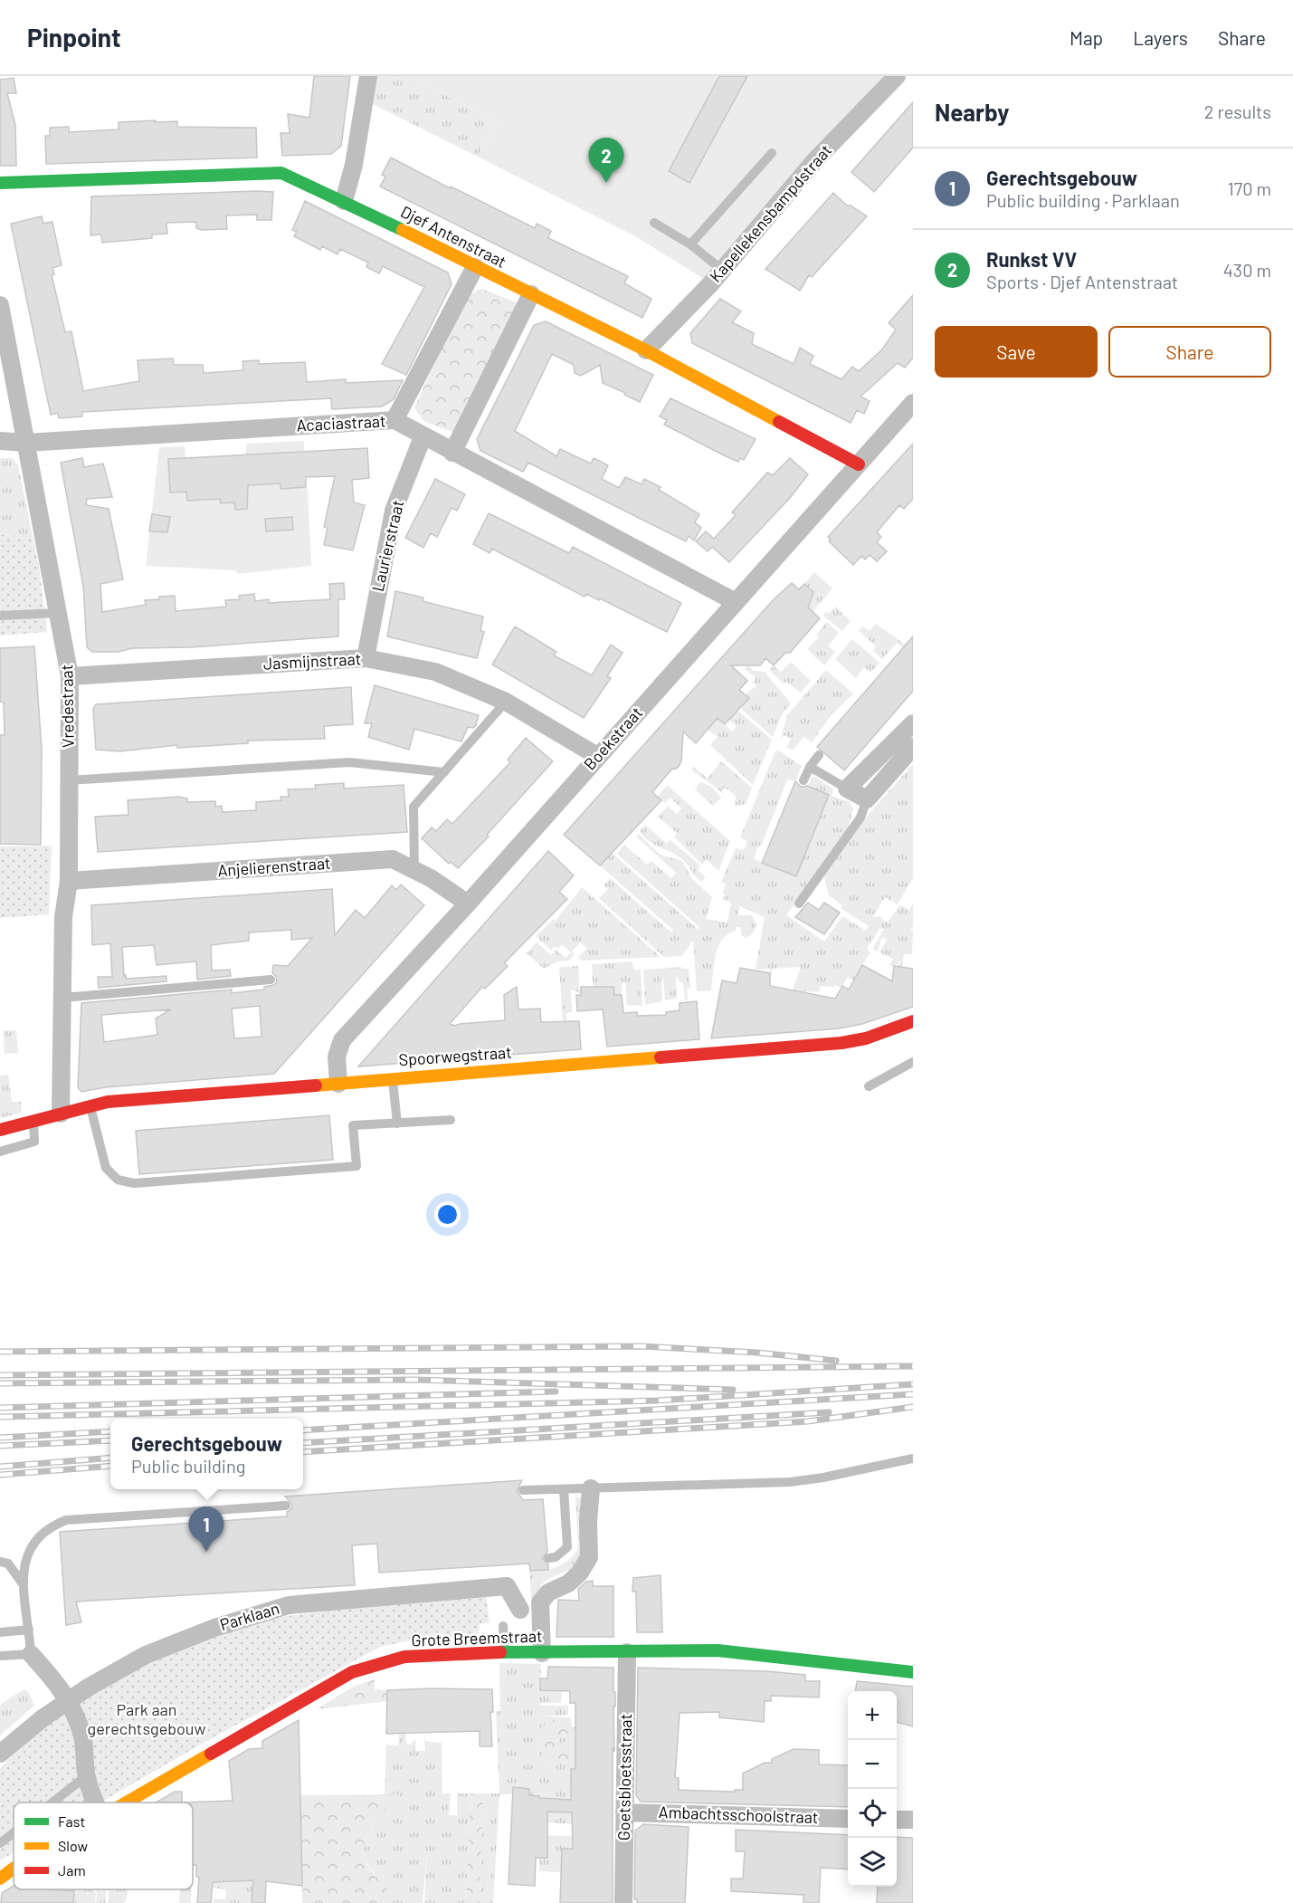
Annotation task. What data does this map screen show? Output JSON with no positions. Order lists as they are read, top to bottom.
{
  "streets": {
    "street": [
      "Kapellekensbampdstraat",
      "Djef Antenstraat",
      "Acaciastraat",
      "Laurierstraat",
      "Jasmijnstraat",
      "Vredestraat",
      "Boekstraat",
      "Anjelierenstraat",
      "Spoorwegstraat",
      "Parklaan",
      "Grote Breemstraat",
      "Goetsbloetsstraat",
      "Ambachtsschoolstraat"
    ]
  },
  "crossings": [
    ["Kapellekensbampdstraat", "Djef Antenstraat"],
    ["Djef Antenstraat", "Boekstraat"],
    ["Acaciastraat", "Laurierstraat"],
    ["Acaciastraat", "Vredestraat"],
    ["Acaciastraat", "Boekstraat"],
    ["Laurierstraat", "Jasmijnstraat"],
    ["Jasmijnstraat", "Vredestraat"],
    ["Jasmijnstraat", "Boekstraat"],
    ["Vredestraat", "Anjelierenstraat"],
    ["Vredestraat", "Spoorwegstraat"],
    ["Boekstraat", "Anjelierenstraat"],
    ["Boekstraat", "Spoorwegstraat"],
    ["Grote Breemstraat", "Goetsbloetsstraat"],
    ["Goetsbloetsstraat", "Ambachtsschoolstraat"]
  ],
  "parks": ["Park aan gerechtsgebouw"],
  "legend": ["Fast", "Slow", "Jam"],
  "page": {
    "header": "Pinpoint",
    "nav": ["Map", "Layers", "Share"],
    "heading": ["Nearby", "2 results"],
    "pins": ["2", "1"],
    "list": [
      {
        "mark": "1",
        "name": "Gerechtsgebouw",
        "note": "Public building · Parklaan",
        "value": "170 m"
      },
      {
        "mark": "2",
        "name": "Runkst VV",
        "note": "Sports · Djef Antenstraat",
        "value": "430 m"
      }
    ],
    "buttons": ["Save", "Share"],
    "popup": ["Gerechtsgebouw", "Public building"],
    "map_buttons": ["+", "−"]
  }
}
